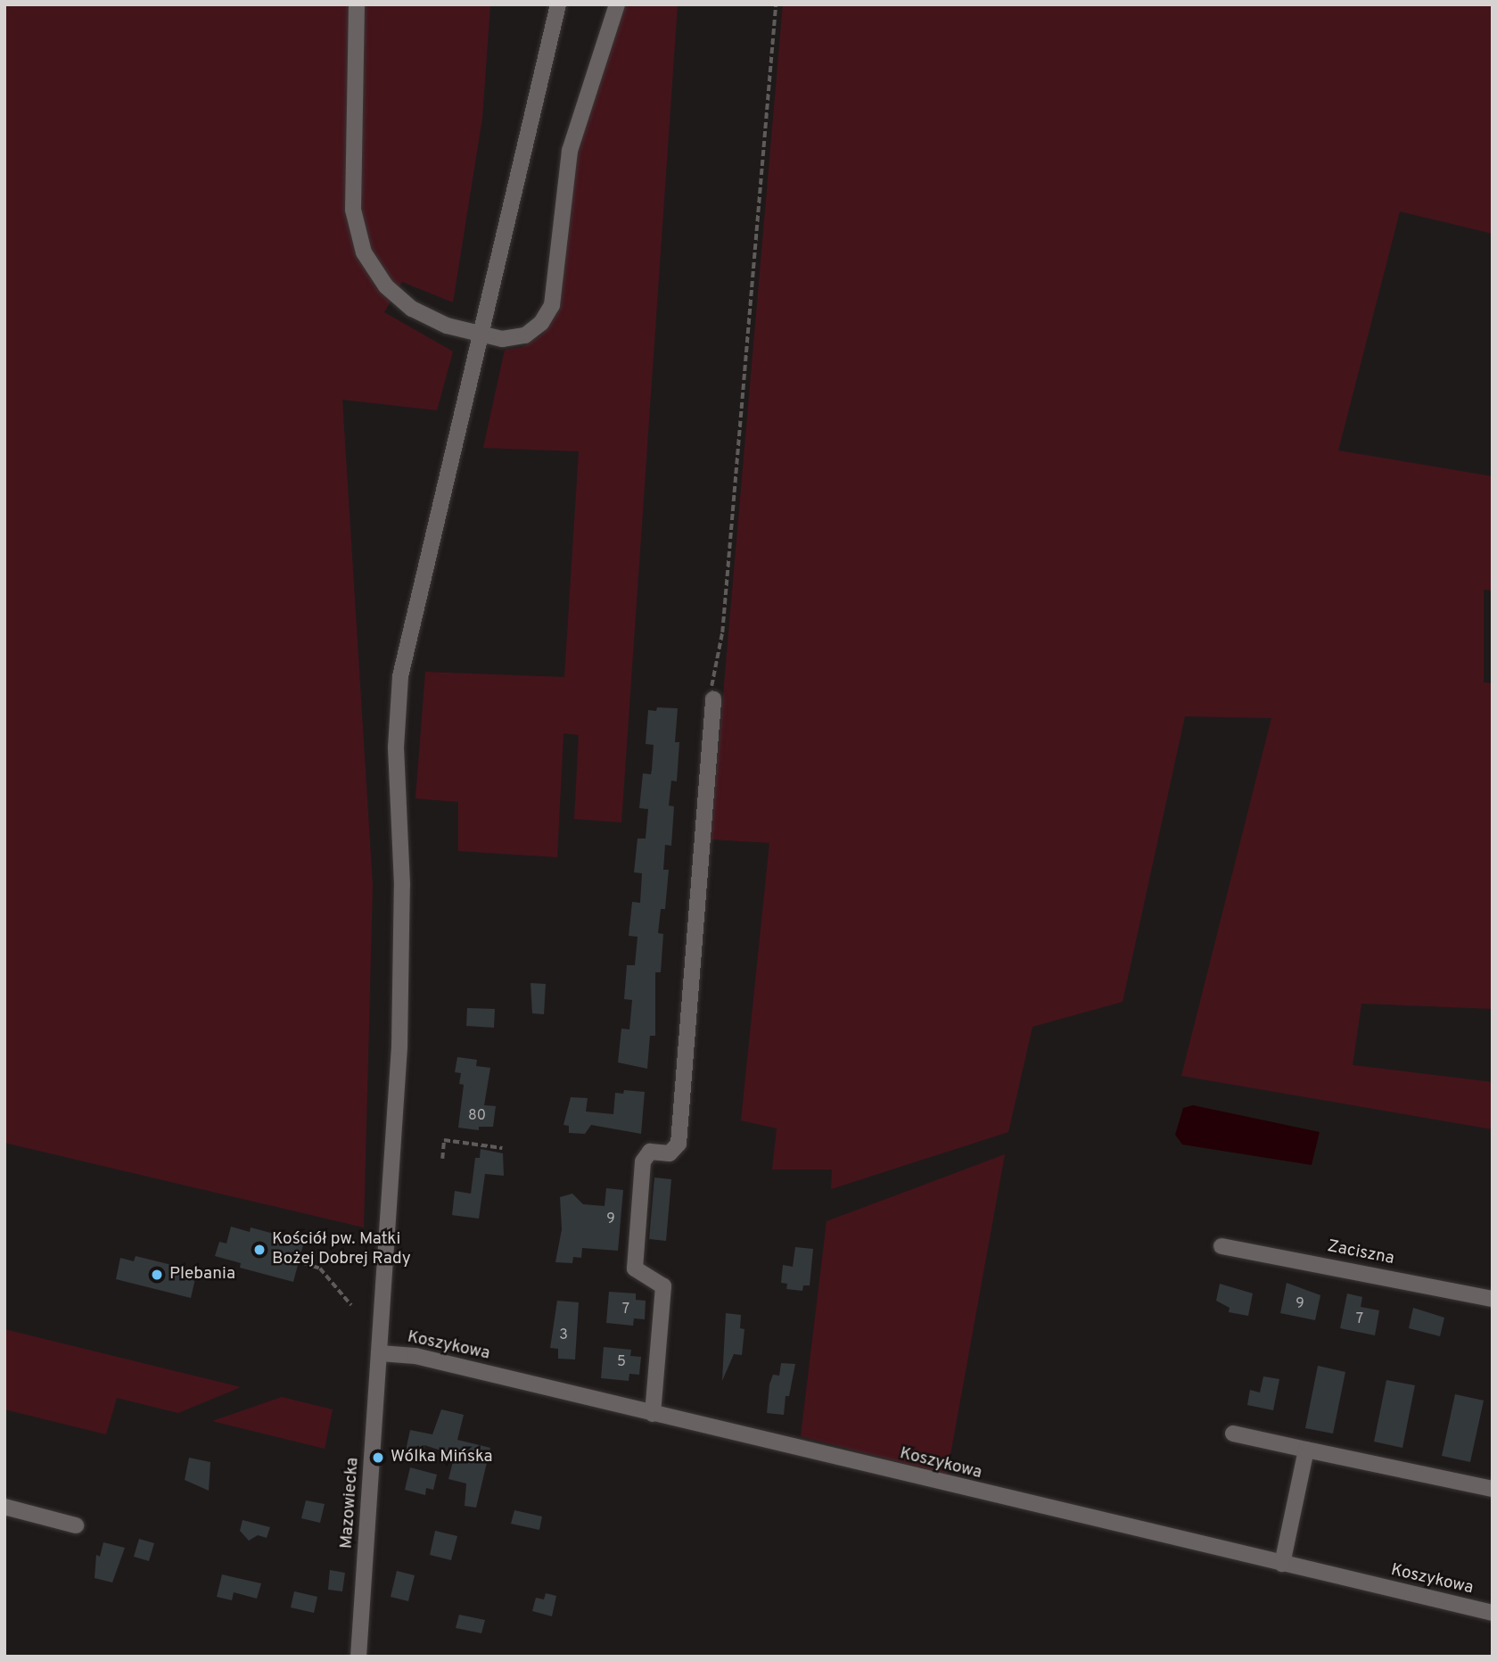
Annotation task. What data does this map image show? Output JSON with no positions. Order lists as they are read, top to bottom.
{
  "streets": {
    "street": ["Zaciszna", "Koszykowa", "Mazowiecka"]
  },
  "crossings": [
    ["Koszykowa", "Mazowiecka"]
  ],
  "places": ["Kościół pw. Matki Bożej Dobrej Rady", "Plebania", "Wólka Mińska"],
  "house_numbers": [
    "80",
    "9",
    "9",
    "7",
    "7",
    "3",
    "5"
  ]
}
